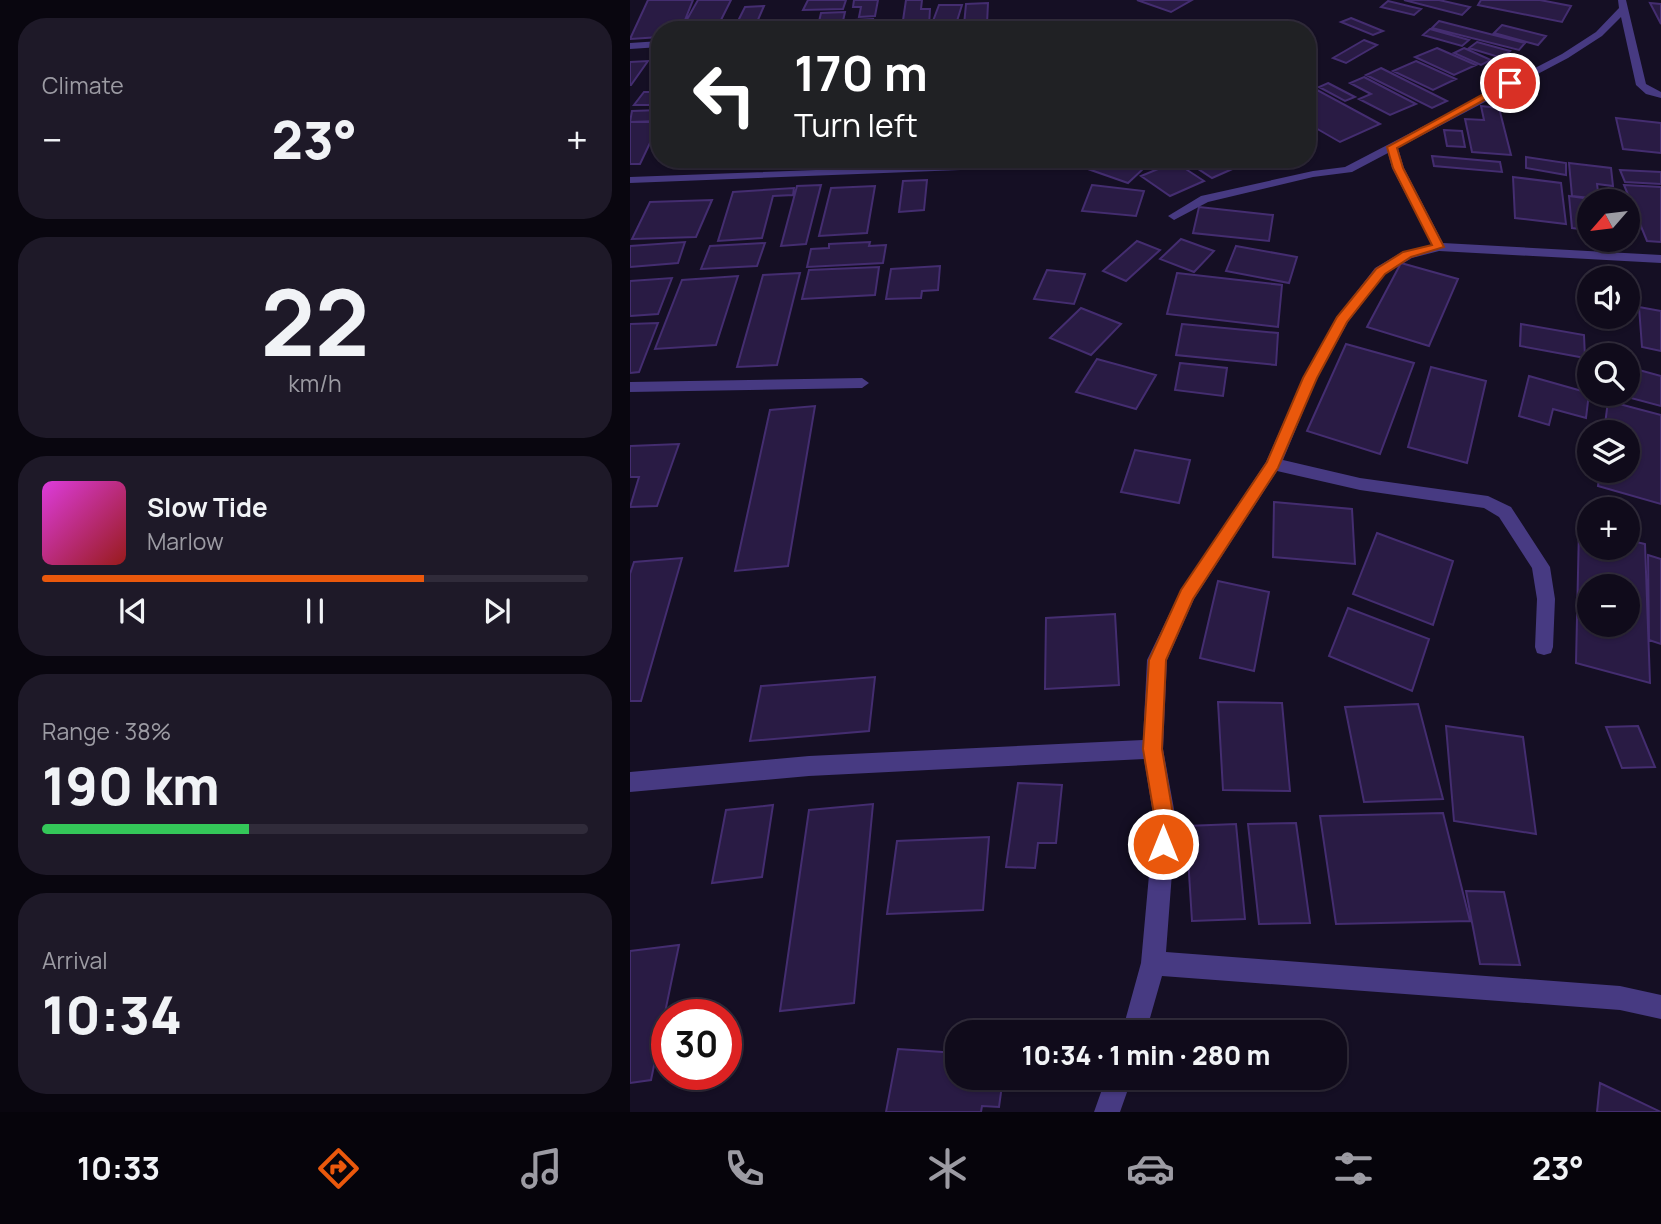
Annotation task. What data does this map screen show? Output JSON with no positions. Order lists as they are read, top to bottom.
{
  "north": "bottom left",
  "page": {
    "tile": [
      "Climate",
      ["22", "km/h"],
      ["Range · 38%", "190 km"],
      ["Arrival", "10:34"]
    ],
    "turn": ["170 m", "Turn left"],
    "heat": ["−", "23°", "+"],
    "map_buttons": ["+", "−"],
    "song": ["Slow Tide", "Marlow"],
    "limit": "30",
    "trip": "10:34 · 1 min · 280 m",
    "tabs": ["10:33", "23°"]
  }
}
